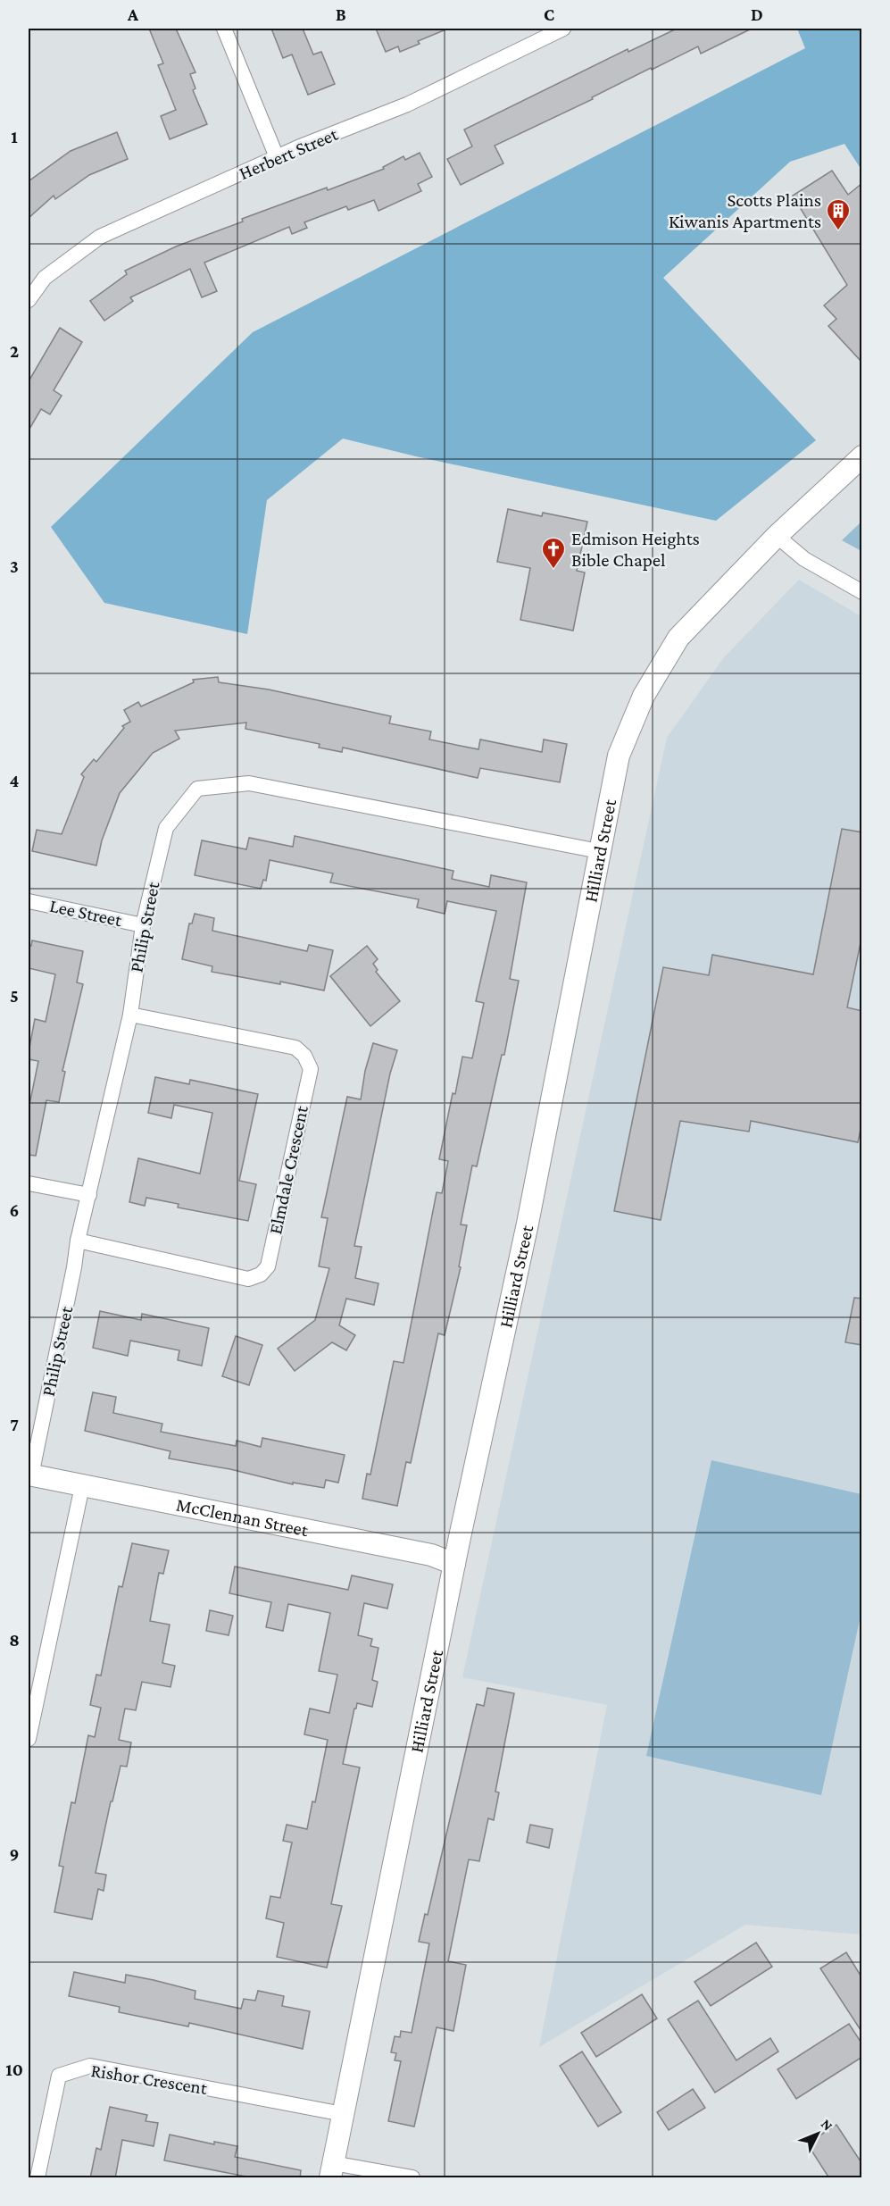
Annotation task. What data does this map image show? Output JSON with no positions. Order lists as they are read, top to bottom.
{
  "streets": {
    "street": [
      "Herbert Street",
      "Hilliard Street",
      "Lee Street",
      "Philip Street",
      "Elmdale Crescent",
      "McClennan Street",
      "Rishor Crescent"
    ]
  },
  "crossings": [
    ["Hilliard Street", "Philip Street"],
    ["Hilliard Street", "McClennan Street"],
    ["Hilliard Street", "Rishor Crescent"],
    ["Lee Street", "Philip Street"],
    ["Philip Street", "Elmdale Crescent"],
    ["Philip Street", "McClennan Street"]
  ],
  "places": {
    "building": ["Scotts Plains Kiwanis Apartments"],
    "church": ["Edmison Heights Bible Chapel"]
  },
  "north": "top right",
  "grid": {
    "columns": [
      "A",
      "B",
      "C",
      "D"
    ],
    "rows": [
      "1",
      "2",
      "3",
      "4",
      "5",
      "6",
      "7",
      "8",
      "9",
      "10"
    ]
  }
}
